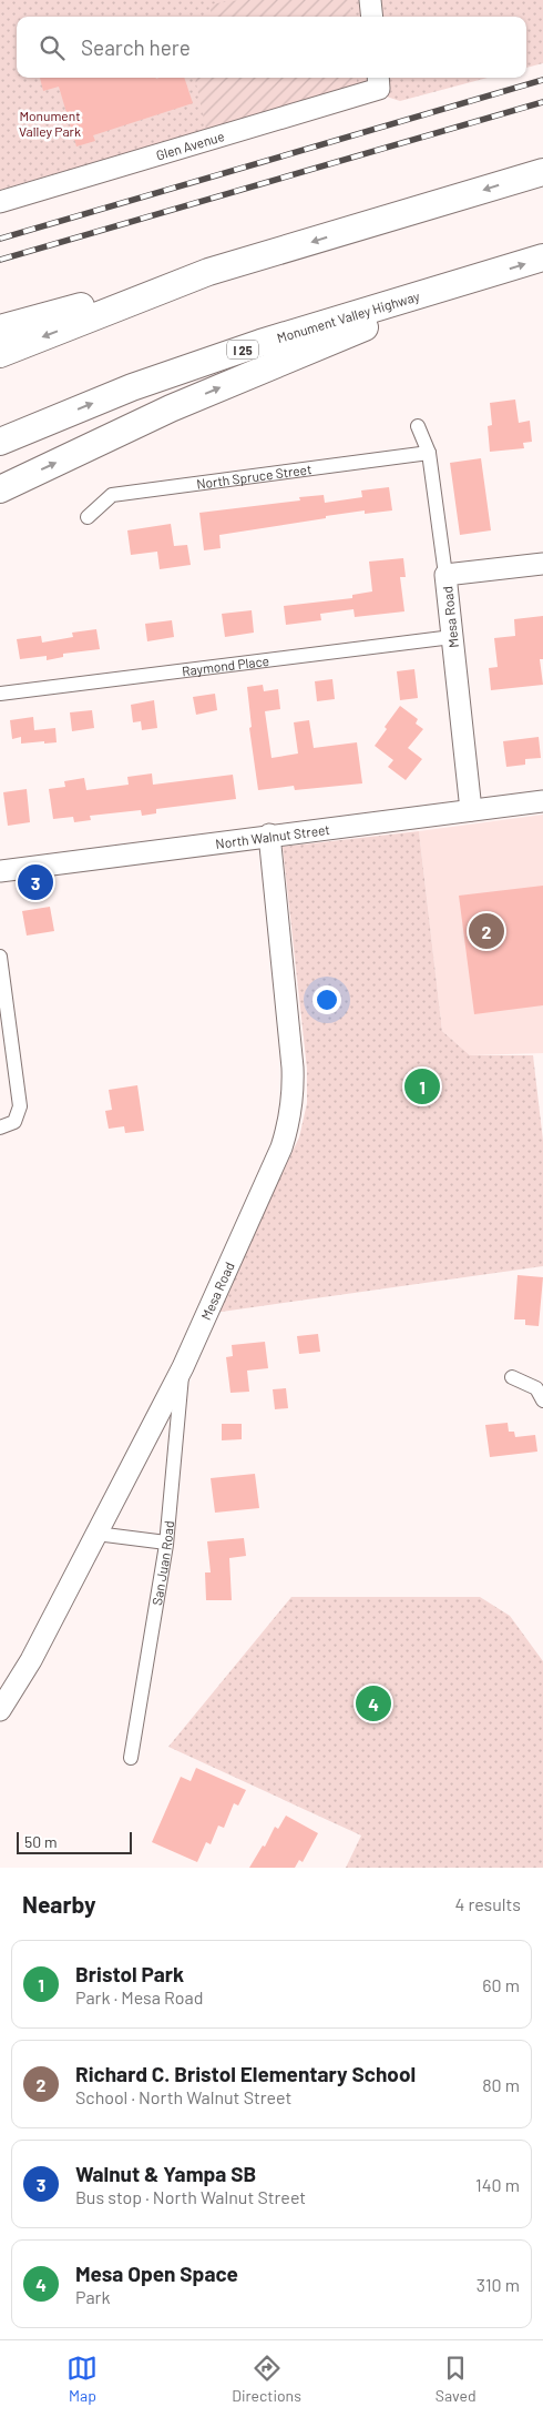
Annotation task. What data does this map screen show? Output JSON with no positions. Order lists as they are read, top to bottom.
{
  "streets": {
    "highway": ["Monument Valley Highway", "I 25"],
    "main road": ["Glen Avenue", "Mesa Road", "North Walnut Street"],
    "street": ["North Spruce Street", "Raymond Place", "San Juan Road"]
  },
  "crossings": [
    ["North Spruce Street", "Mesa Road"],
    ["Mesa Road", "Raymond Place"],
    ["Mesa Road", "North Walnut Street"],
    ["Mesa Road", "San Juan Road"]
  ],
  "parks": ["Monument Valley Park"],
  "scale_bar": "50 m",
  "page": {
    "search": "Search here",
    "pins": [
      "3",
      "2",
      "1",
      "4"
    ],
    "scale": "50 m",
    "heading": ["Nearby", "4 results"],
    "list": [
      {
        "mark": "1",
        "name": "Bristol Park",
        "note": "Park · Mesa Road",
        "value": "60 m"
      },
      {
        "mark": "2",
        "name": "Richard C. Bristol Elementary School",
        "note": "School · North Walnut Street",
        "value": "80 m"
      },
      {
        "mark": "3",
        "name": "Walnut & Yampa SB",
        "note": "Bus stop · North Walnut Street",
        "value": "140 m"
      },
      {
        "mark": "4",
        "name": "Mesa Open Space",
        "note": "Park",
        "value": "310 m"
      }
    ],
    "nav": ["Map", "Directions", "Saved"]
  }
}
